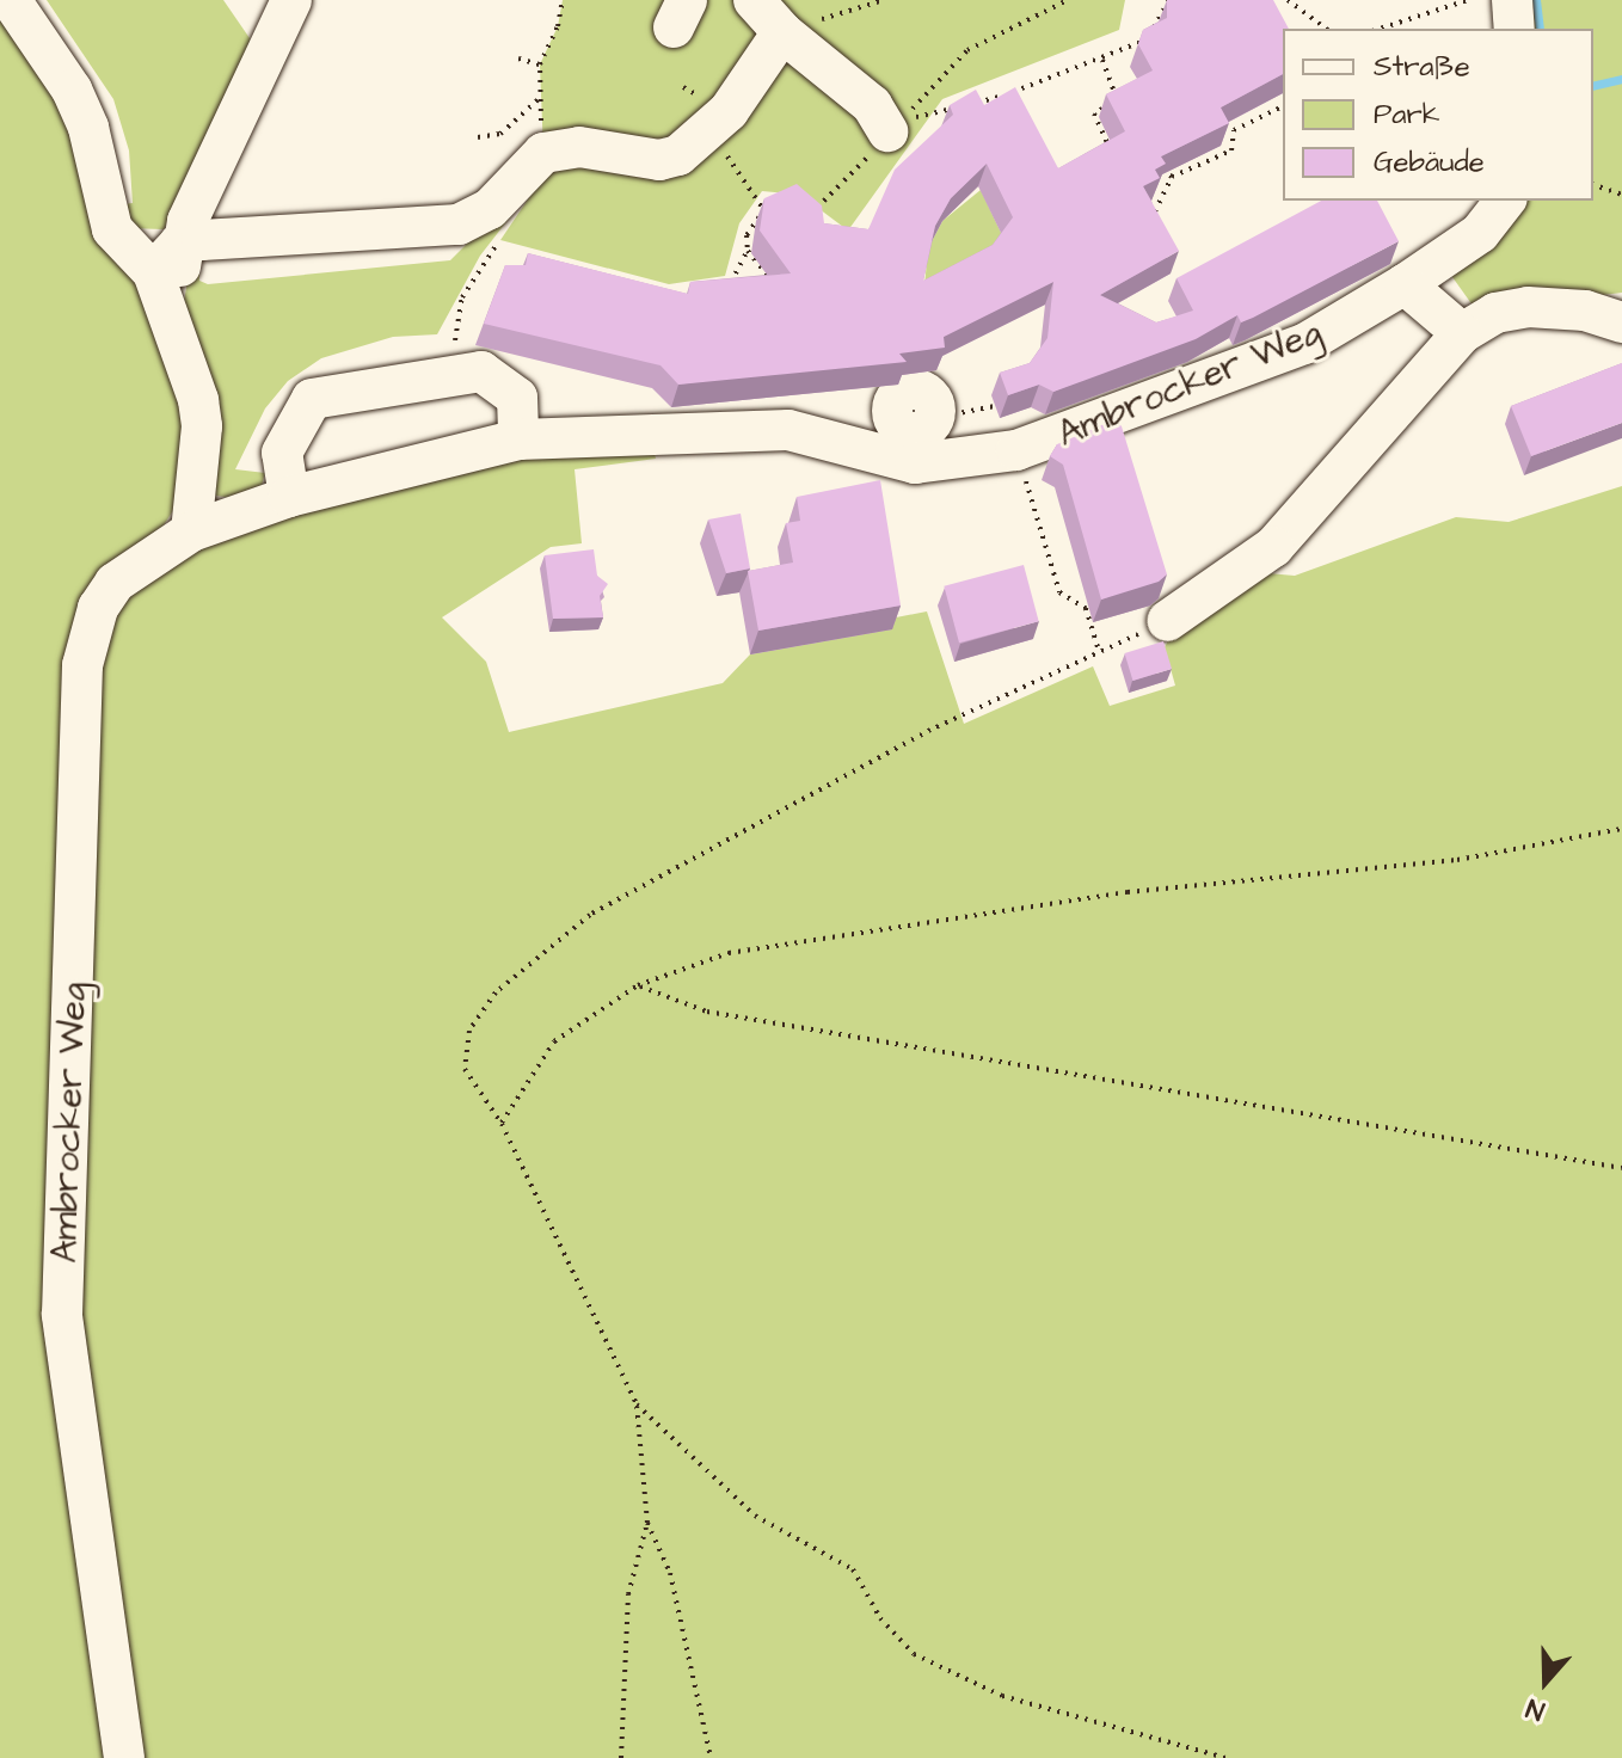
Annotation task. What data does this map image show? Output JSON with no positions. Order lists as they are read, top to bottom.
{
  "streets": {
    "lane": ["Ambrocker Weg"]
  },
  "legend": ["Straße", "Park", "Gebäude"],
  "north": "bottom"
}
